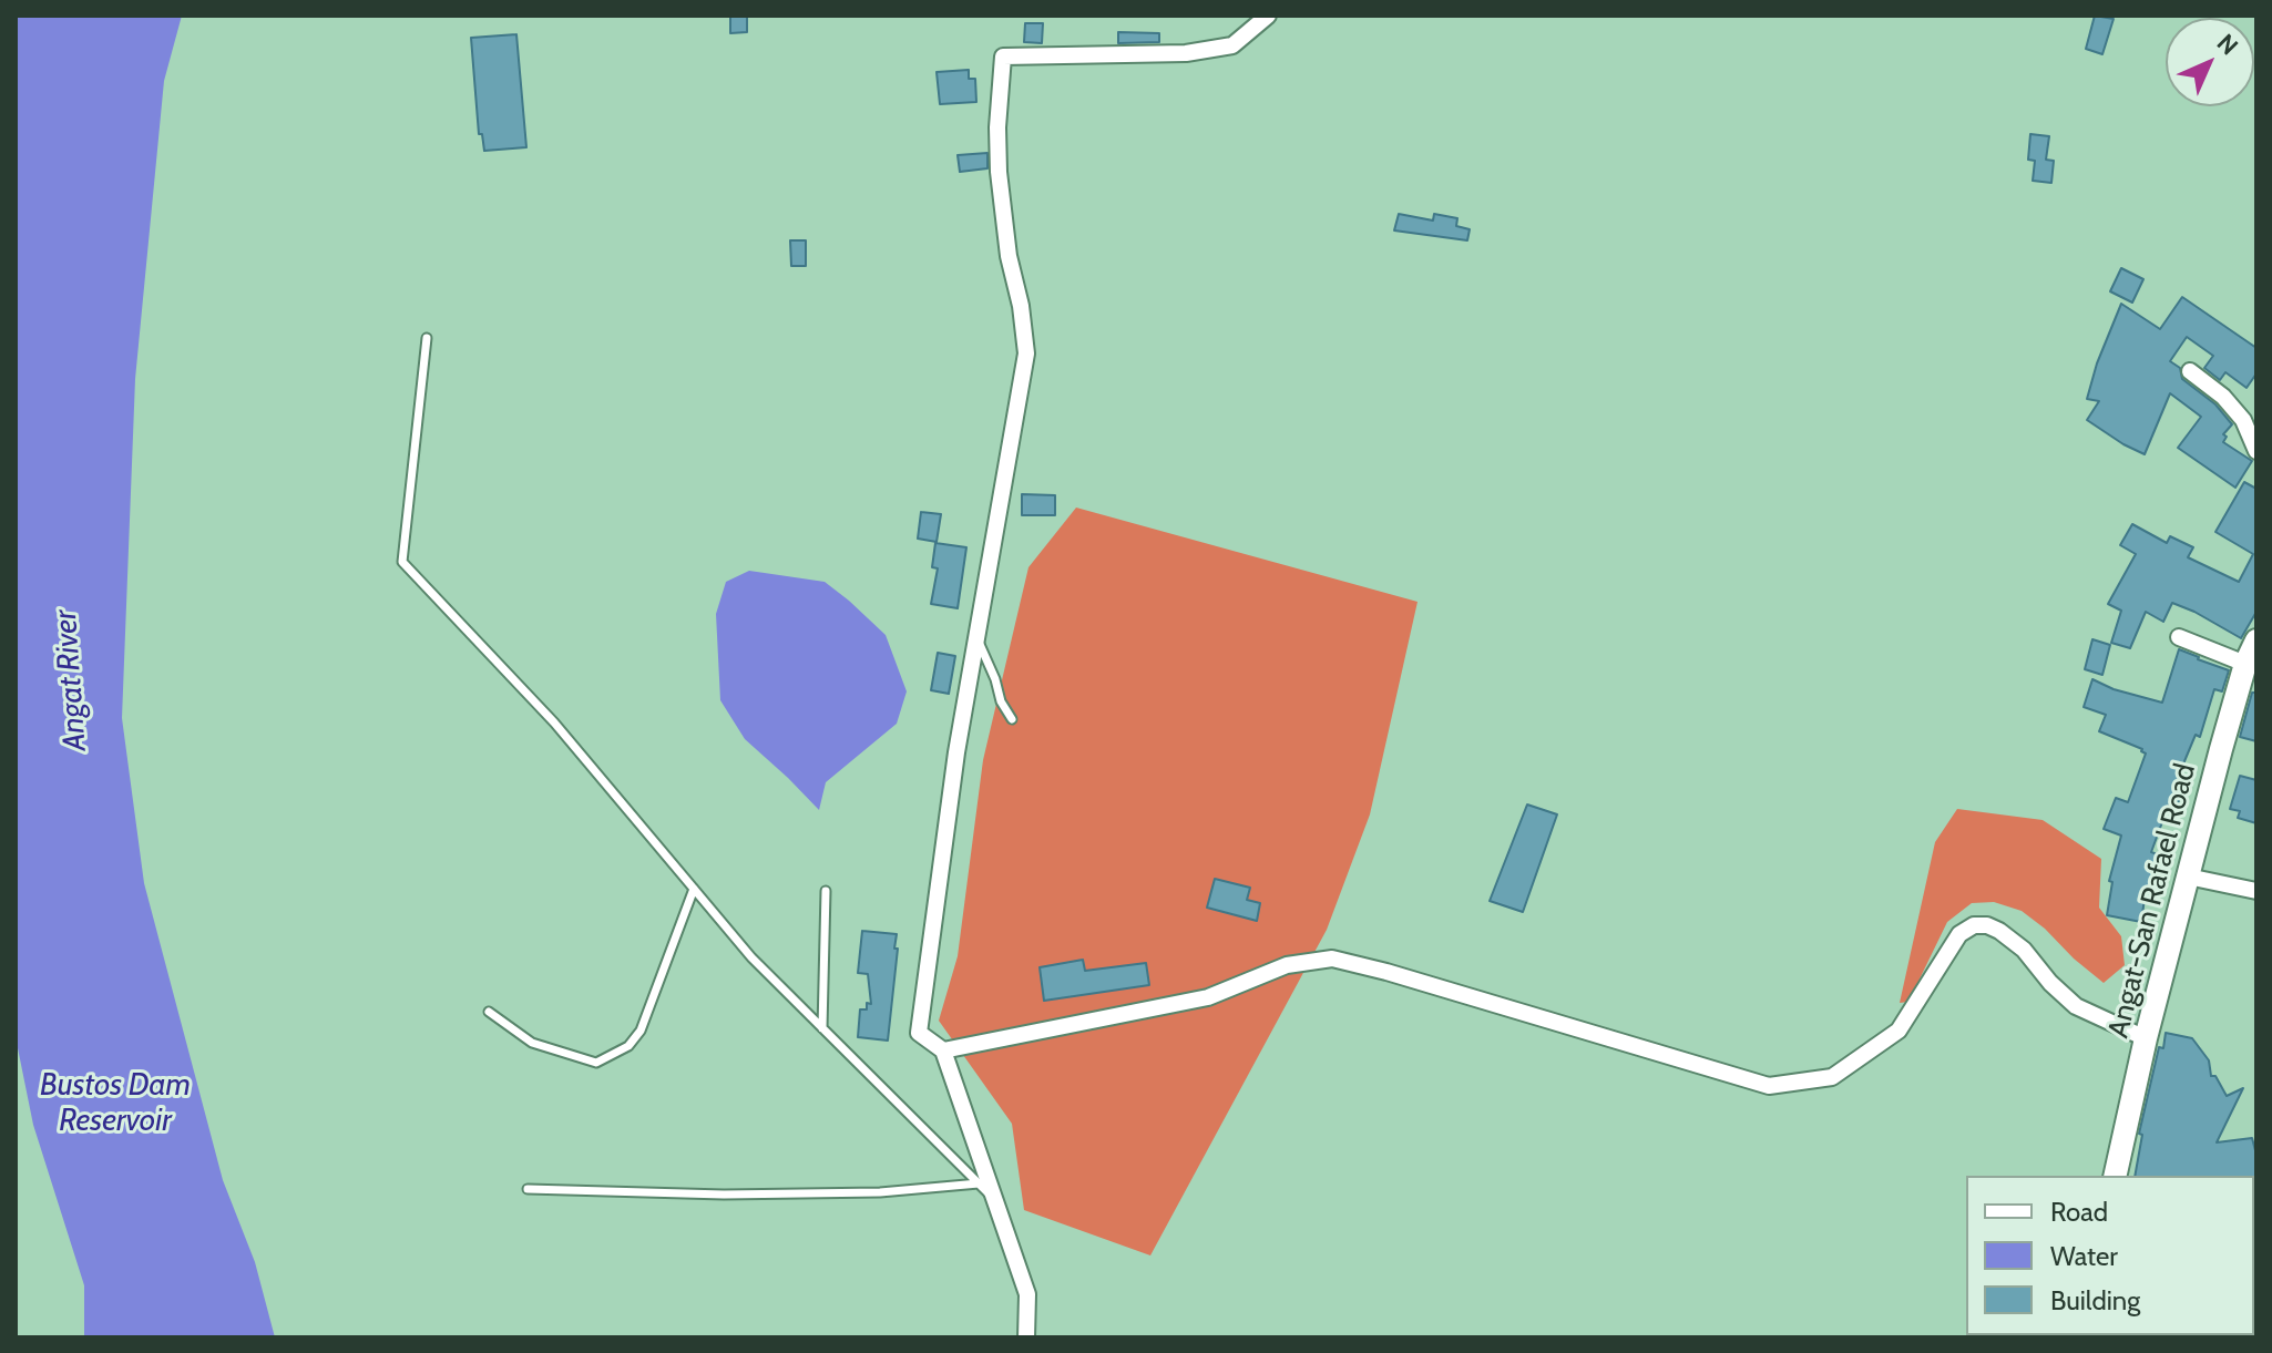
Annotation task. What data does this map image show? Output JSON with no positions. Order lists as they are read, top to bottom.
{
  "streets": {
    "main road": ["Angat-San Rafael Road"]
  },
  "water": ["Angat River", "Bustos Dam Reservoir"],
  "legend": ["Road", "Water", "Building"],
  "north": "top right"
}
